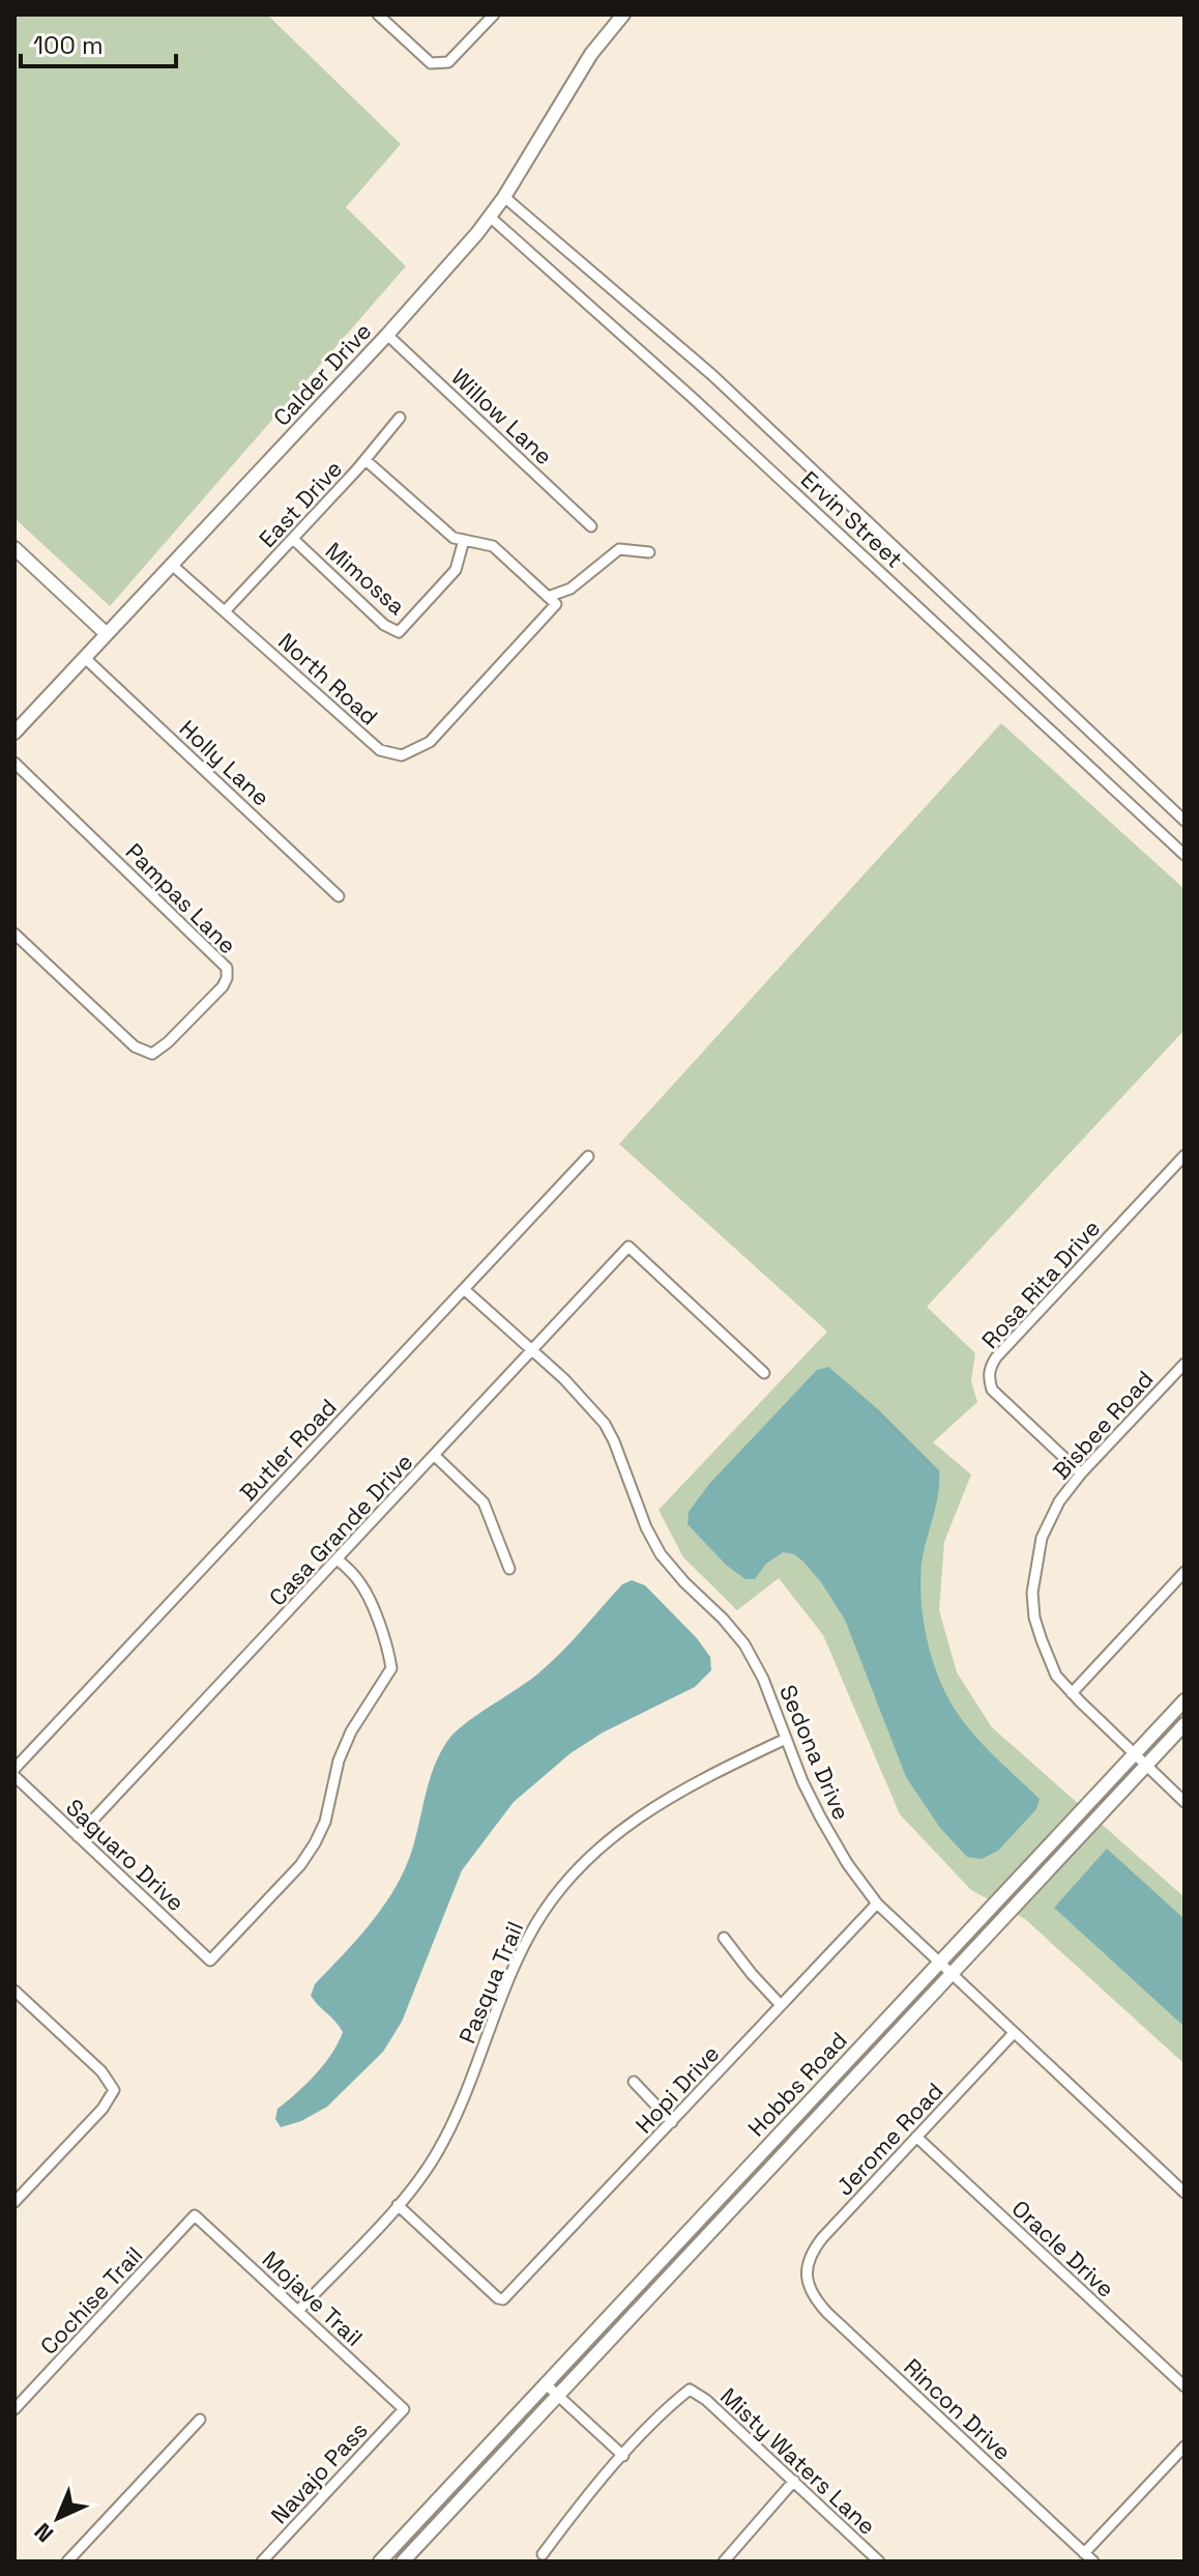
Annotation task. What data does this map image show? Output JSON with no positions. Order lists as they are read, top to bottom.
{
  "streets": {
    "street": [
      "Calder Drive",
      "Willow Lane",
      "East Drive",
      "Ervin Street",
      "Mimossa",
      "North Road",
      "Holly Lane",
      "Pampas Lane",
      "Rosa Rita Drive",
      "Bisbee Road",
      "Butler Road",
      "Casa Grande Drive",
      "Sedona Drive",
      "Saguaro Drive",
      "Pasqua Trail",
      "Hobbs Road",
      "Hopi Drive",
      "Jerome Road",
      "Oracle Drive",
      "Mojave Trail",
      "Cochise Trail",
      "Rincon Drive",
      "Misty Waters Lane",
      "Navajo Pass"
    ]
  },
  "crossings": [
    ["Calder Drive", "Willow Lane"],
    ["Calder Drive", "Ervin Street"],
    ["Calder Drive", "North Road"],
    ["Calder Drive", "Holly Lane"],
    ["East Drive", "Mimossa"],
    ["East Drive", "North Road"],
    ["Rosa Rita Drive", "Bisbee Road"],
    ["Bisbee Road", "Hobbs Road"],
    ["Butler Road", "Sedona Drive"],
    ["Casa Grande Drive", "Sedona Drive"],
    ["Casa Grande Drive", "Saguaro Drive"],
    ["Sedona Drive", "Pasqua Trail"],
    ["Sedona Drive", "Hobbs Road"],
    ["Sedona Drive", "Hopi Drive"],
    ["Sedona Drive", "Jerome Road"],
    ["Pasqua Trail", "Hopi Drive"],
    ["Pasqua Trail", "Mojave Trail"],
    ["Jerome Road", "Oracle Drive"],
    ["Jerome Road", "Rincon Drive"],
    ["Mojave Trail", "Cochise Trail"],
    ["Mojave Trail", "Navajo Pass"]
  ],
  "scale_bar": "100 m",
  "north": "bottom left"
}
